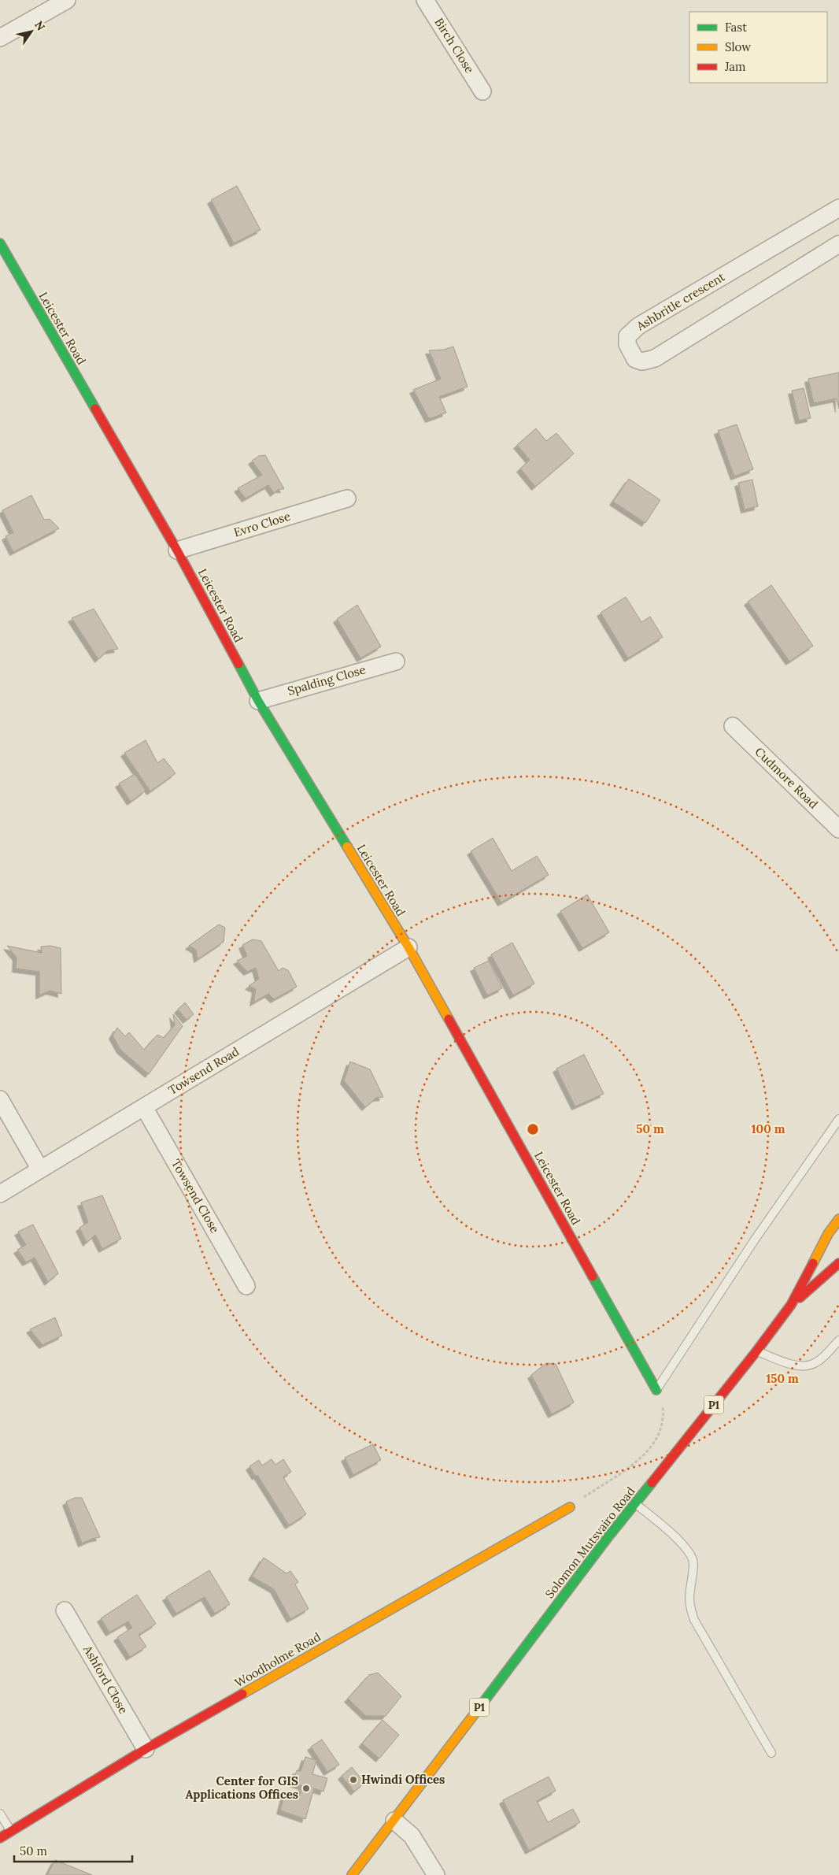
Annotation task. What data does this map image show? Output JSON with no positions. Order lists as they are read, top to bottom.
{
  "streets": {
    "main road": [
      "Leicester Road",
      "P1",
      "Solomon Mutsvairo Road",
      "Woodholme Road"
    ],
    "street": [
      "Birch Close",
      "Ashbritle crescent",
      "Evro Close",
      "Spalding Close",
      "Cudmore Road",
      "Towsend Road",
      "Towsend Close",
      "Ashford Close"
    ]
  },
  "crossings": [
    ["Leicester Road", "Evro Close"],
    ["Leicester Road", "Spalding Close"],
    ["Leicester Road", "Towsend Road"],
    ["Towsend Road", "Towsend Close"],
    ["P1", "Solomon Mutsvairo Road"],
    ["Woodholme Road", "Ashford Close"]
  ],
  "places": ["Hwindi Offices", "Center for GIS Applications Offices"],
  "legend": ["Fast", "Slow", "Jam"],
  "scale_bar": "50 m",
  "north": "top right",
  "rings": ["50 m", "100 m", "150 m"]
}
